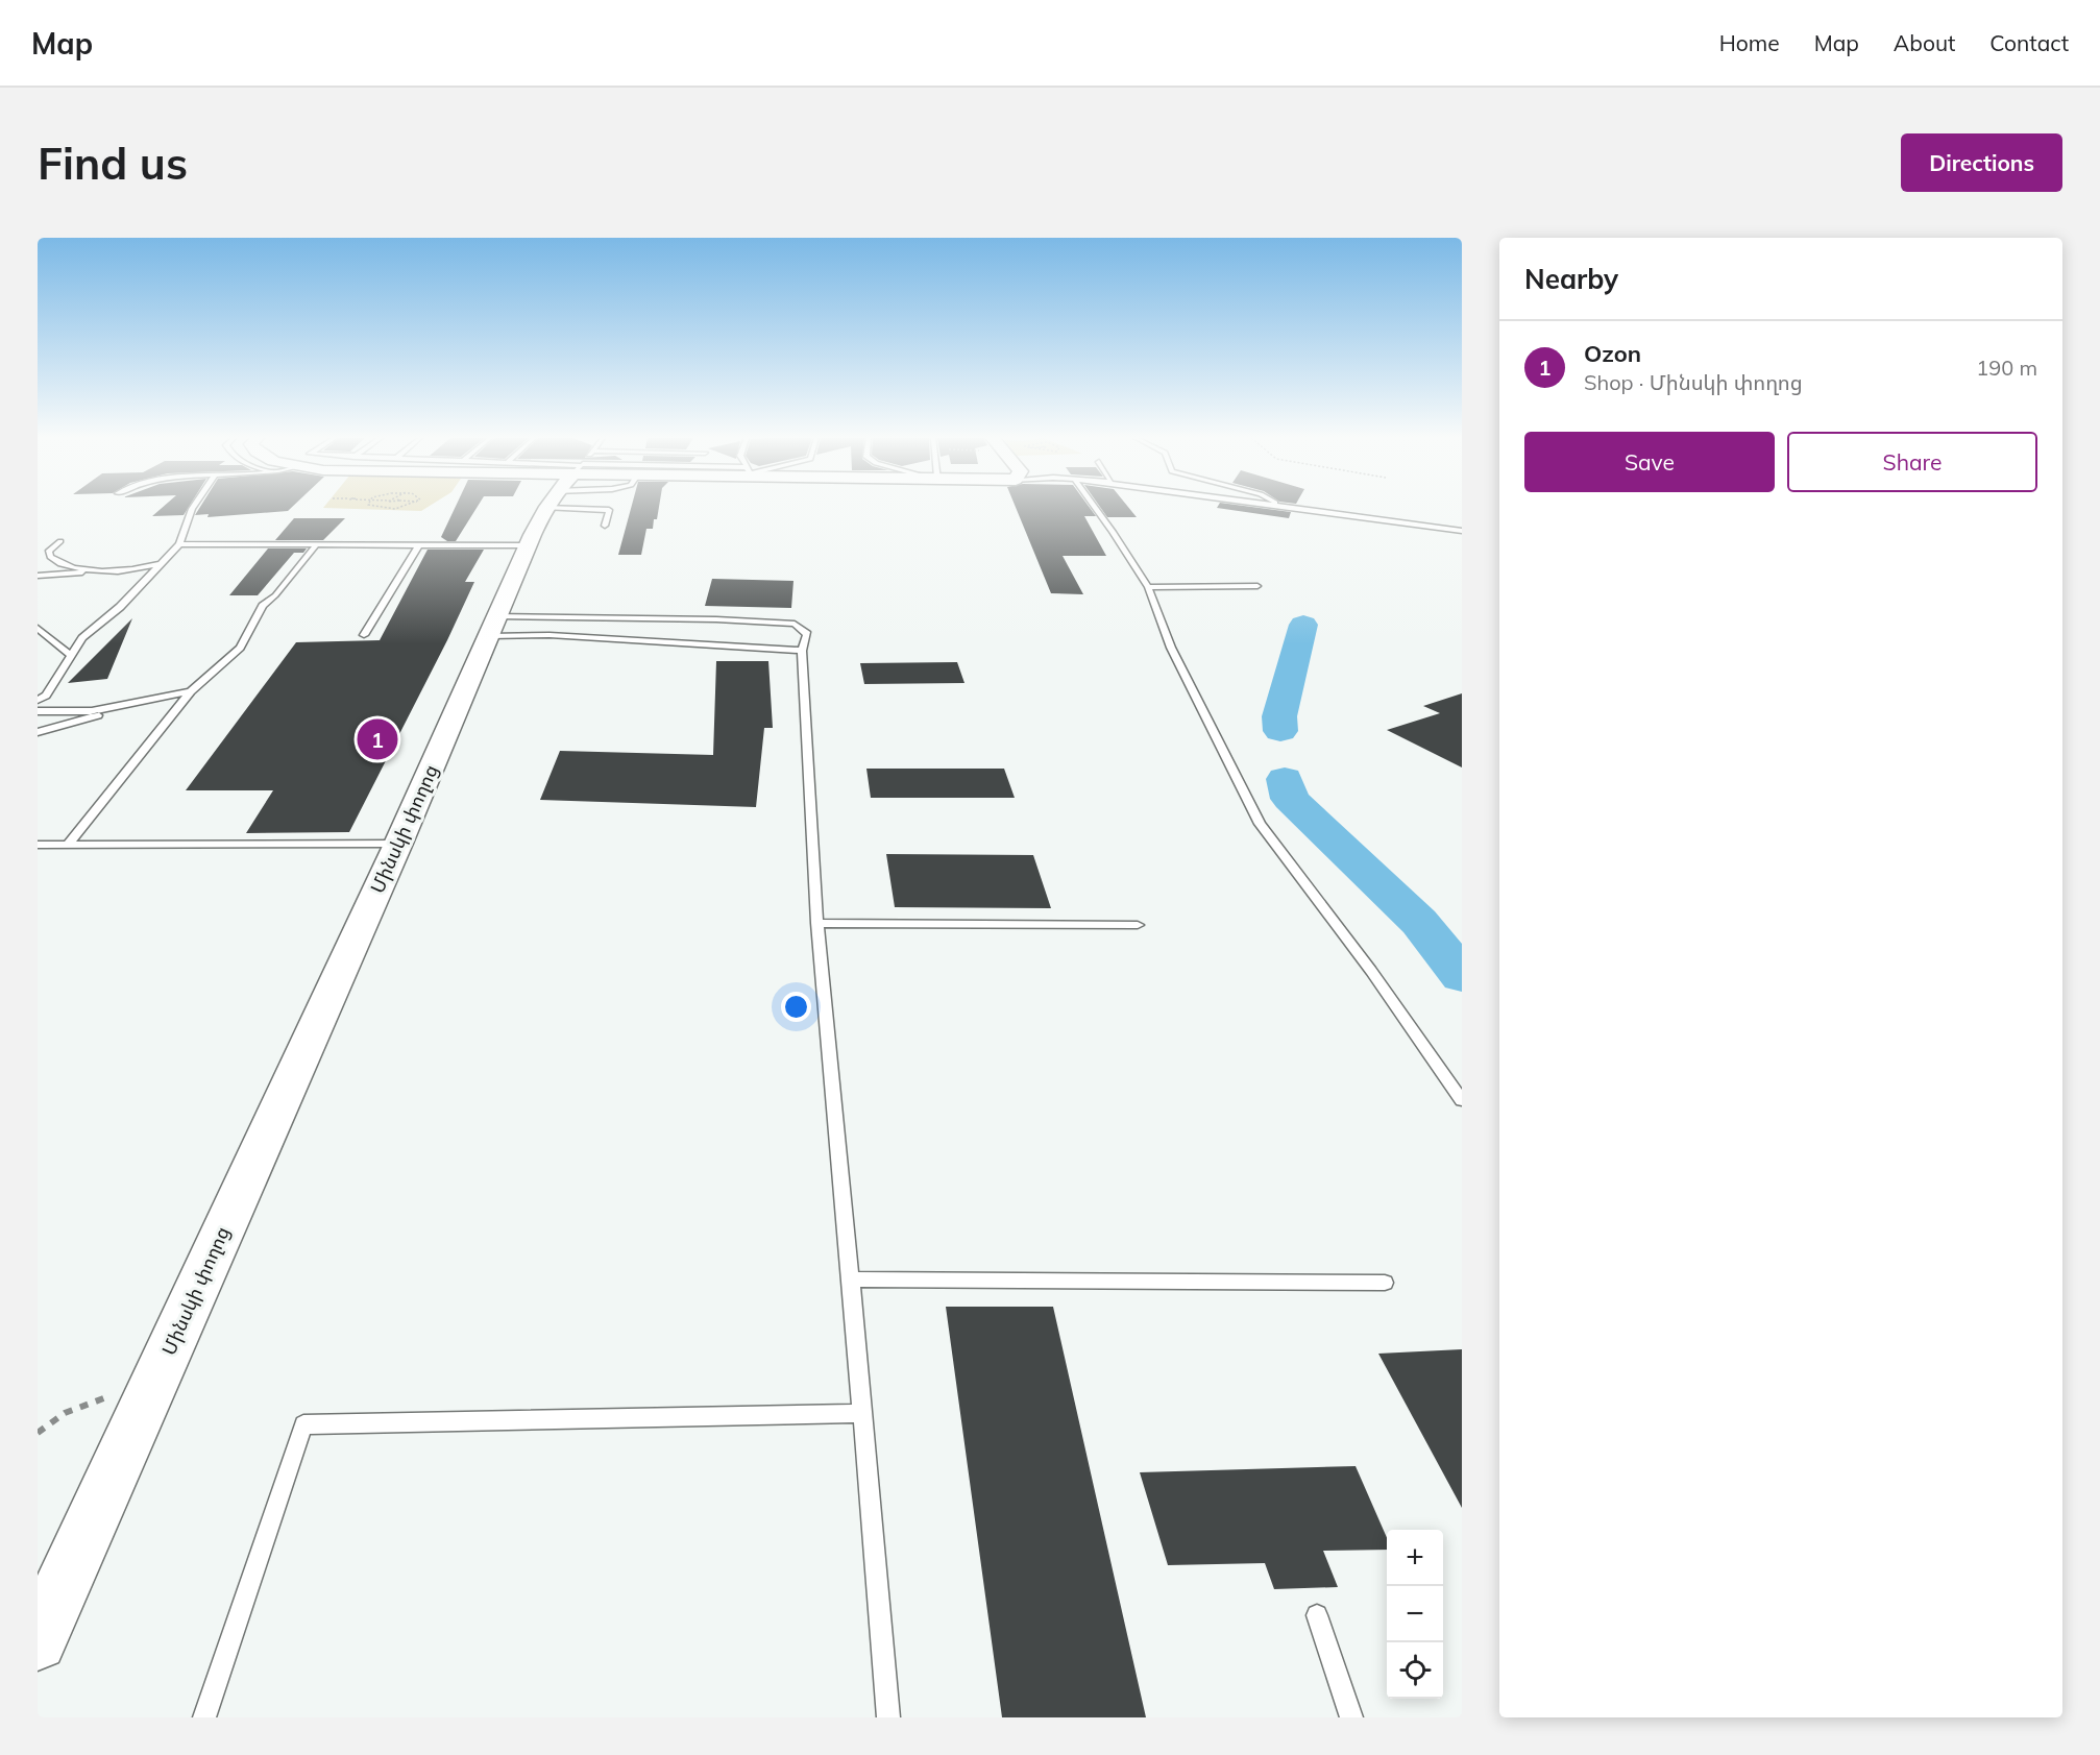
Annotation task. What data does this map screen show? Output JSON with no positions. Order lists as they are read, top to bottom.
{
  "streets": {
    "main road": ["Մինսկի փողոց"]
  },
  "page": {
    "header": "Map",
    "nav": [
      "Home",
      "Map",
      "About",
      "Contact"
    ],
    "buttons": [
      "Directions",
      ["Save", "Share"]
    ],
    "title": "Find us",
    "heading": "Nearby",
    "list": [
      {
        "mark": "1",
        "name": "Ozon",
        "note": "Shop · Մինսկի փողոց",
        "value": "190 m"
      }
    ],
    "pins": "1",
    "map_buttons": ["+", "−"]
  }
}
